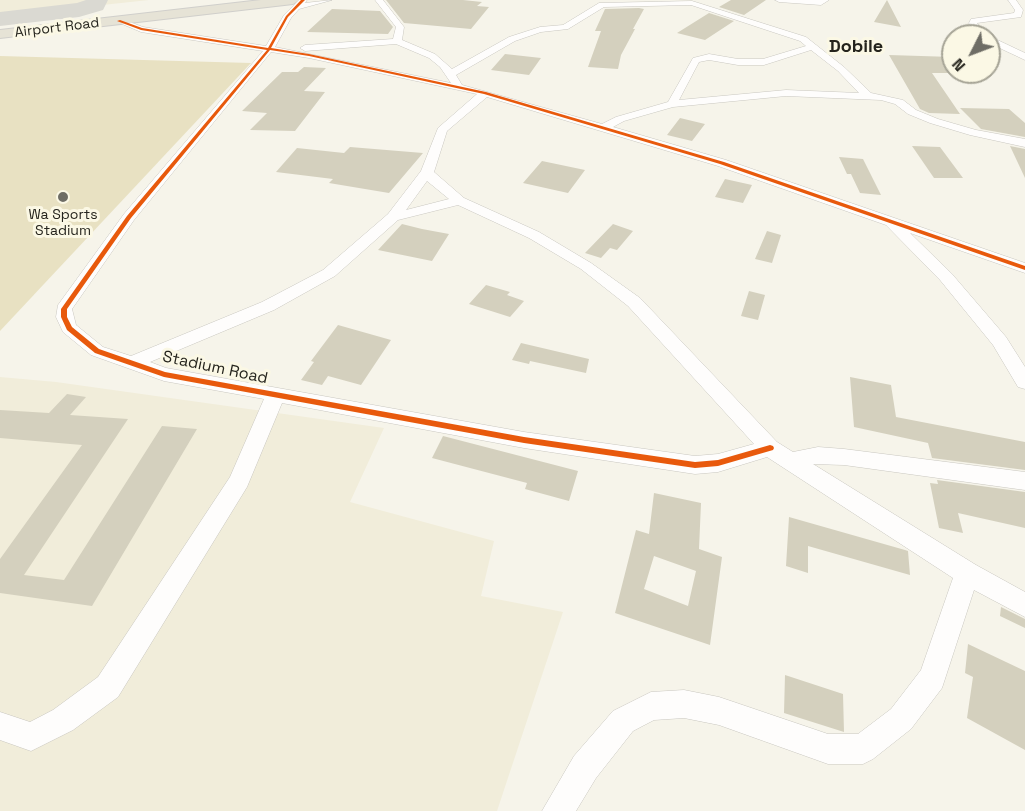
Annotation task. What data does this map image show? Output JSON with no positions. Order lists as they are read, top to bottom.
{
  "streets": {
    "highway": ["Airport Road"],
    "street": ["Stadium Road"]
  },
  "crossings": [
    ["Airport Road", "Stadium Road"]
  ],
  "districts": ["Dobile"],
  "places": ["Wa Sports Stadium"],
  "north": "bottom left"
}
